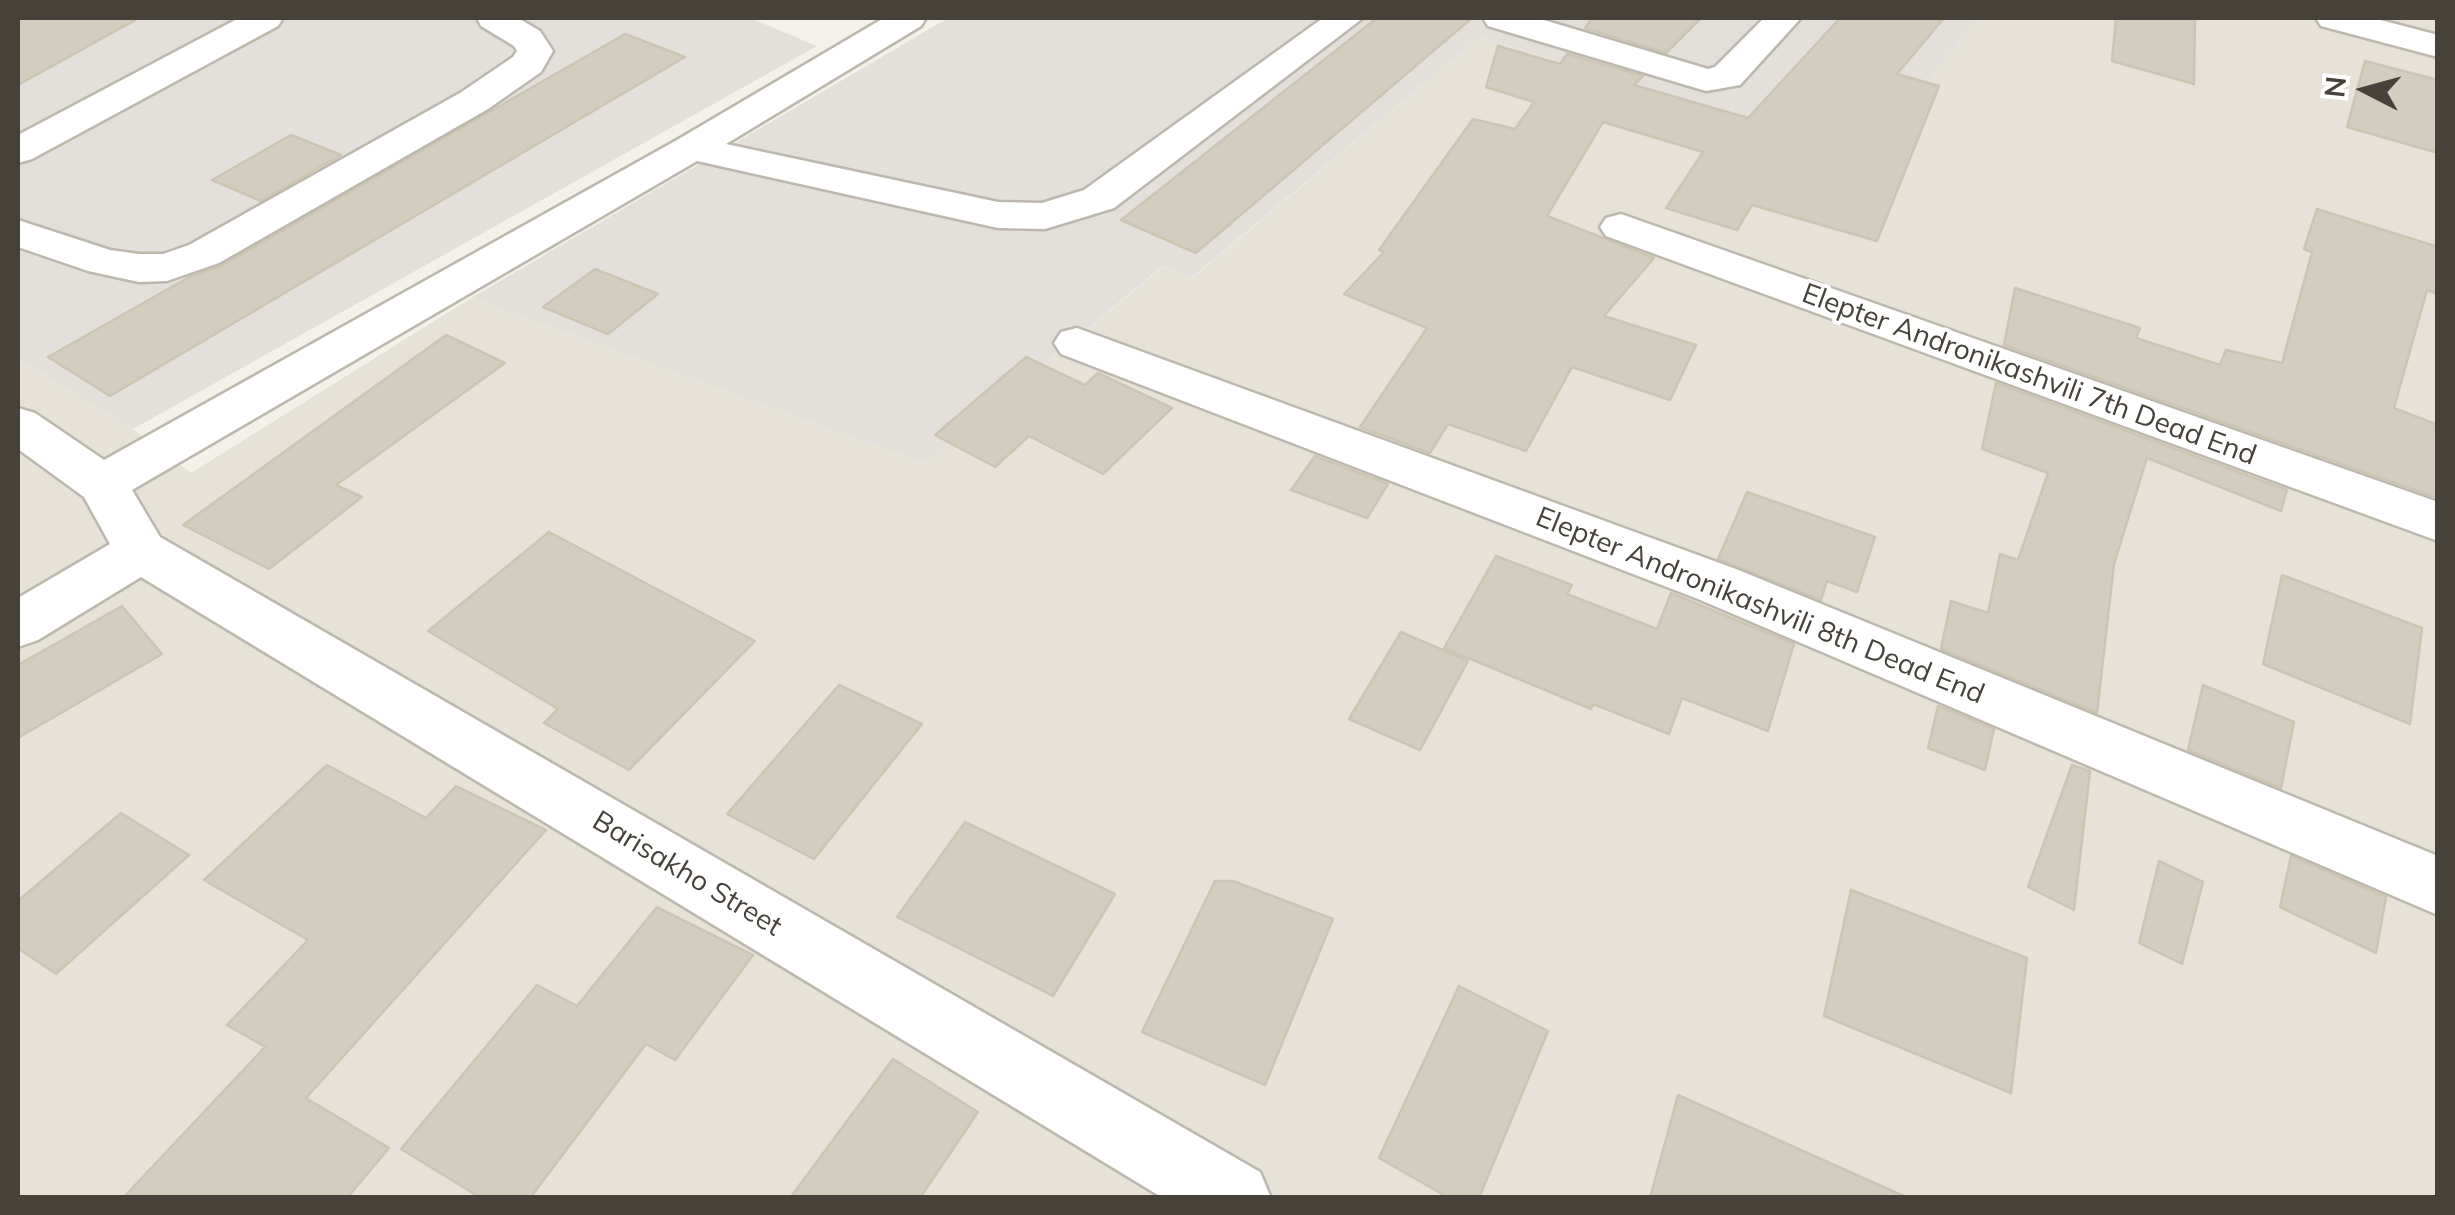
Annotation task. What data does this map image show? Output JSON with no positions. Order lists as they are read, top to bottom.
{
  "streets": {
    "street": ["Elepter Andronikashvili 7th Dead End", "Elepter Andronikashvili 8th Dead End", "Barisakho Street"]
  },
  "north": "left"
}
